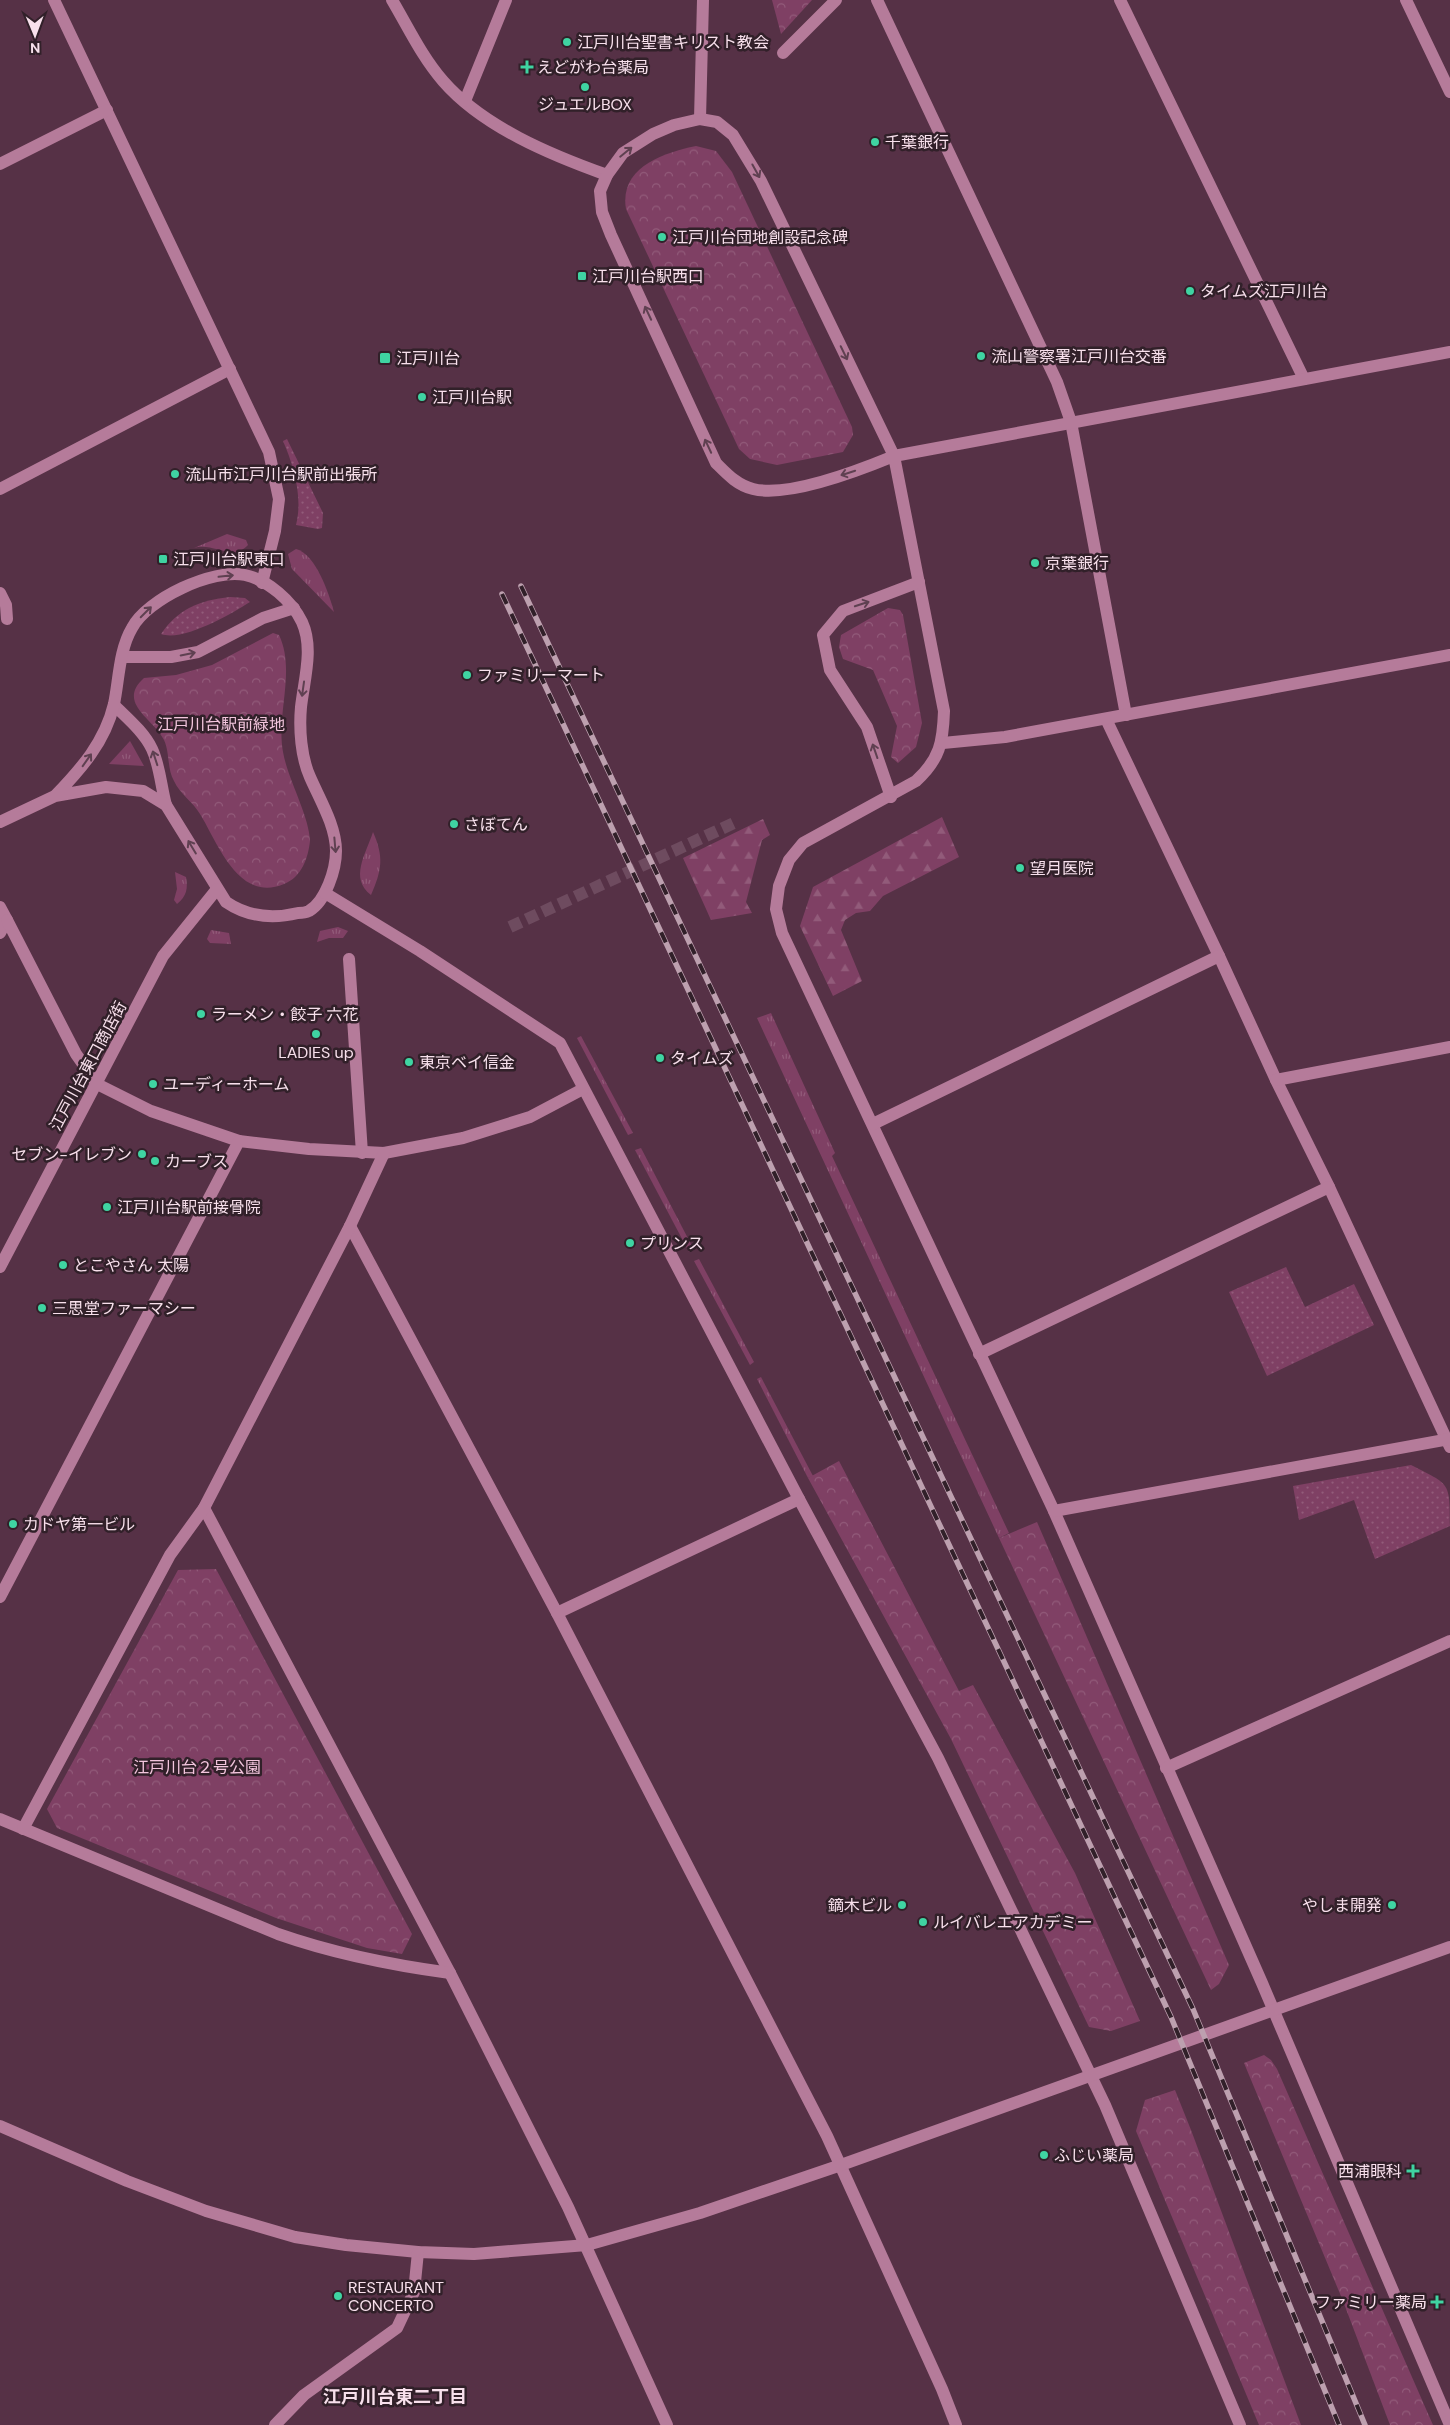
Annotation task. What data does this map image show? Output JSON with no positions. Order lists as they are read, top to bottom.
{
  "streets": {
    "street": ["江戸川台東口商店街"]
  },
  "districts": ["江戸川台東二丁目"],
  "parks": ["江戸川台駅前緑地", "江戸川台２号公園"],
  "places": {
    "other": [
      "江戸川台聖書キリスト教会",
      "ジュエルBOX",
      "千葉銀行",
      "江戸川台団地創設記念碑",
      "タイムズ江戸川台",
      "流山警察署江戸川台交番",
      "江戸川台駅",
      "流山市江戸川台駅前出張所",
      "京葉銀行",
      "ファミリーマート",
      "さぼてん",
      "望月医院",
      "ラーメン・餃子 六花",
      "LADIES up",
      "タイムズ",
      "東京ベイ信金",
      "ユーディーホーム",
      "セブン-イレブン",
      "カーブス",
      "江戸川台駅前接骨院",
      "プリンス",
      "とこやさん 太陽",
      "三思堂ファーマシー",
      "カドヤ第一ビル",
      "鏑木ビル",
      "やしま開発",
      "ルイバレエアカデミー",
      "ふじい薬局",
      "RESTAURANT CONCERTO"
    ],
    "health": ["えどがわ台薬局", "西浦眼科", "ファミリー薬局"],
    "transit": ["江戸川台駅西口", "江戸川台", "江戸川台駅東口"]
  },
  "north": "bottom"
}
